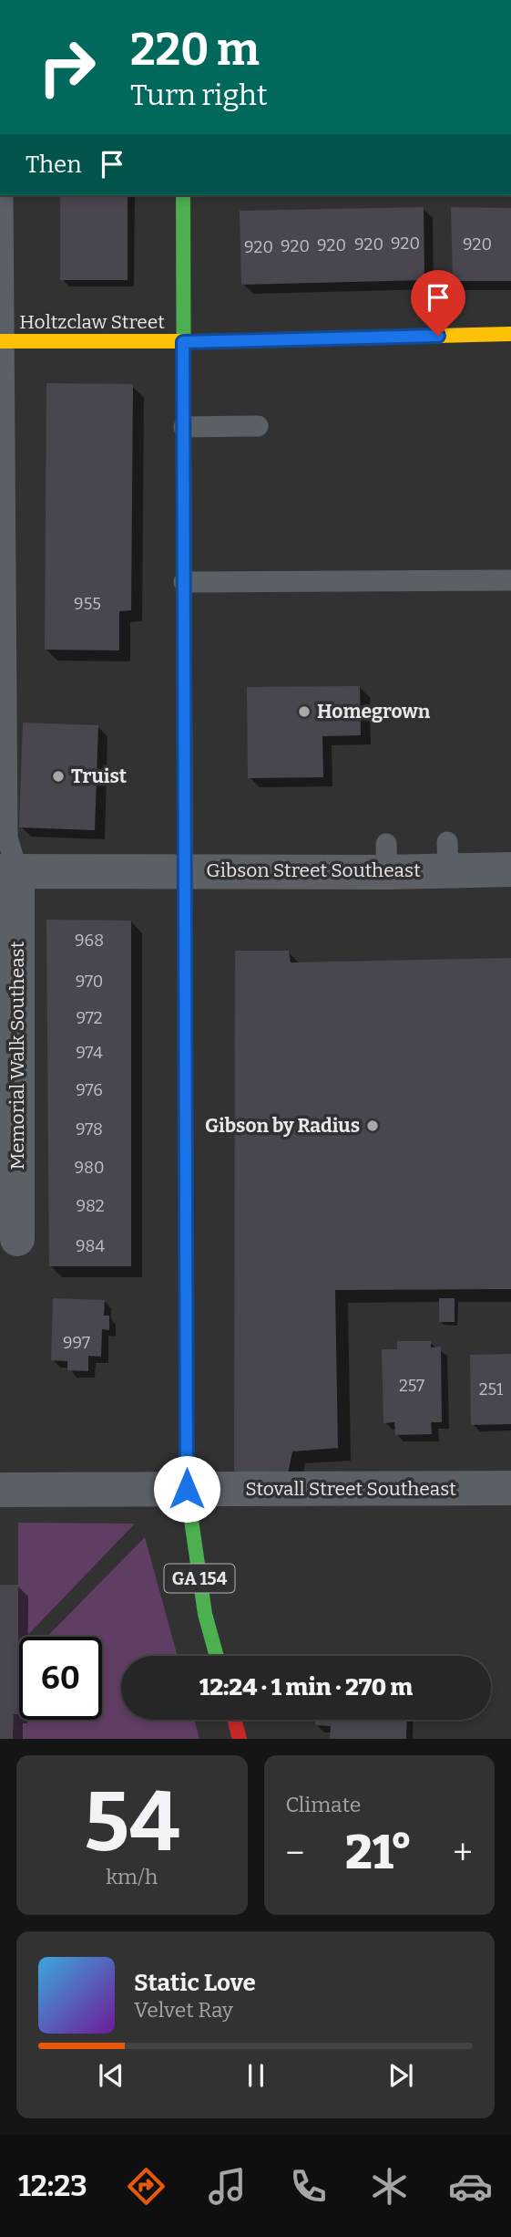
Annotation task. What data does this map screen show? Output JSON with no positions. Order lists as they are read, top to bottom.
{
  "streets": {
    "main road": ["Holtzclaw Street", "GA 154"],
    "street": ["Gibson Street Southeast", "Memorial Walk Southeast", "Stovall Street Southeast"]
  },
  "crossings": [
    ["Holtzclaw Street", "GA 154"],
    ["Gibson Street Southeast", "Memorial Walk Southeast"],
    ["Gibson Street Southeast", "GA 154"],
    ["Stovall Street Southeast", "GA 154"]
  ],
  "places": ["Homegrown", "Truist", "Gibson by Radius"],
  "house_numbers": [
    "920",
    "920",
    "920",
    "920",
    "920",
    "920",
    "955",
    "968",
    "970",
    "972",
    "974",
    "976",
    "978",
    "980",
    "982",
    "984",
    "997",
    "257",
    "251"
  ],
  "page": {
    "turn": ["220 m", "Turn right"],
    "then": "Then",
    "limit": "60",
    "trip": "12:24 · 1 min · 270 m",
    "tile": [
      ["54", "km/h"],
      "Climate"
    ],
    "heat": ["−", "21°", "+"],
    "song": ["Static Love", "Velvet Ray"],
    "tabs": "12:23"
  }
}
